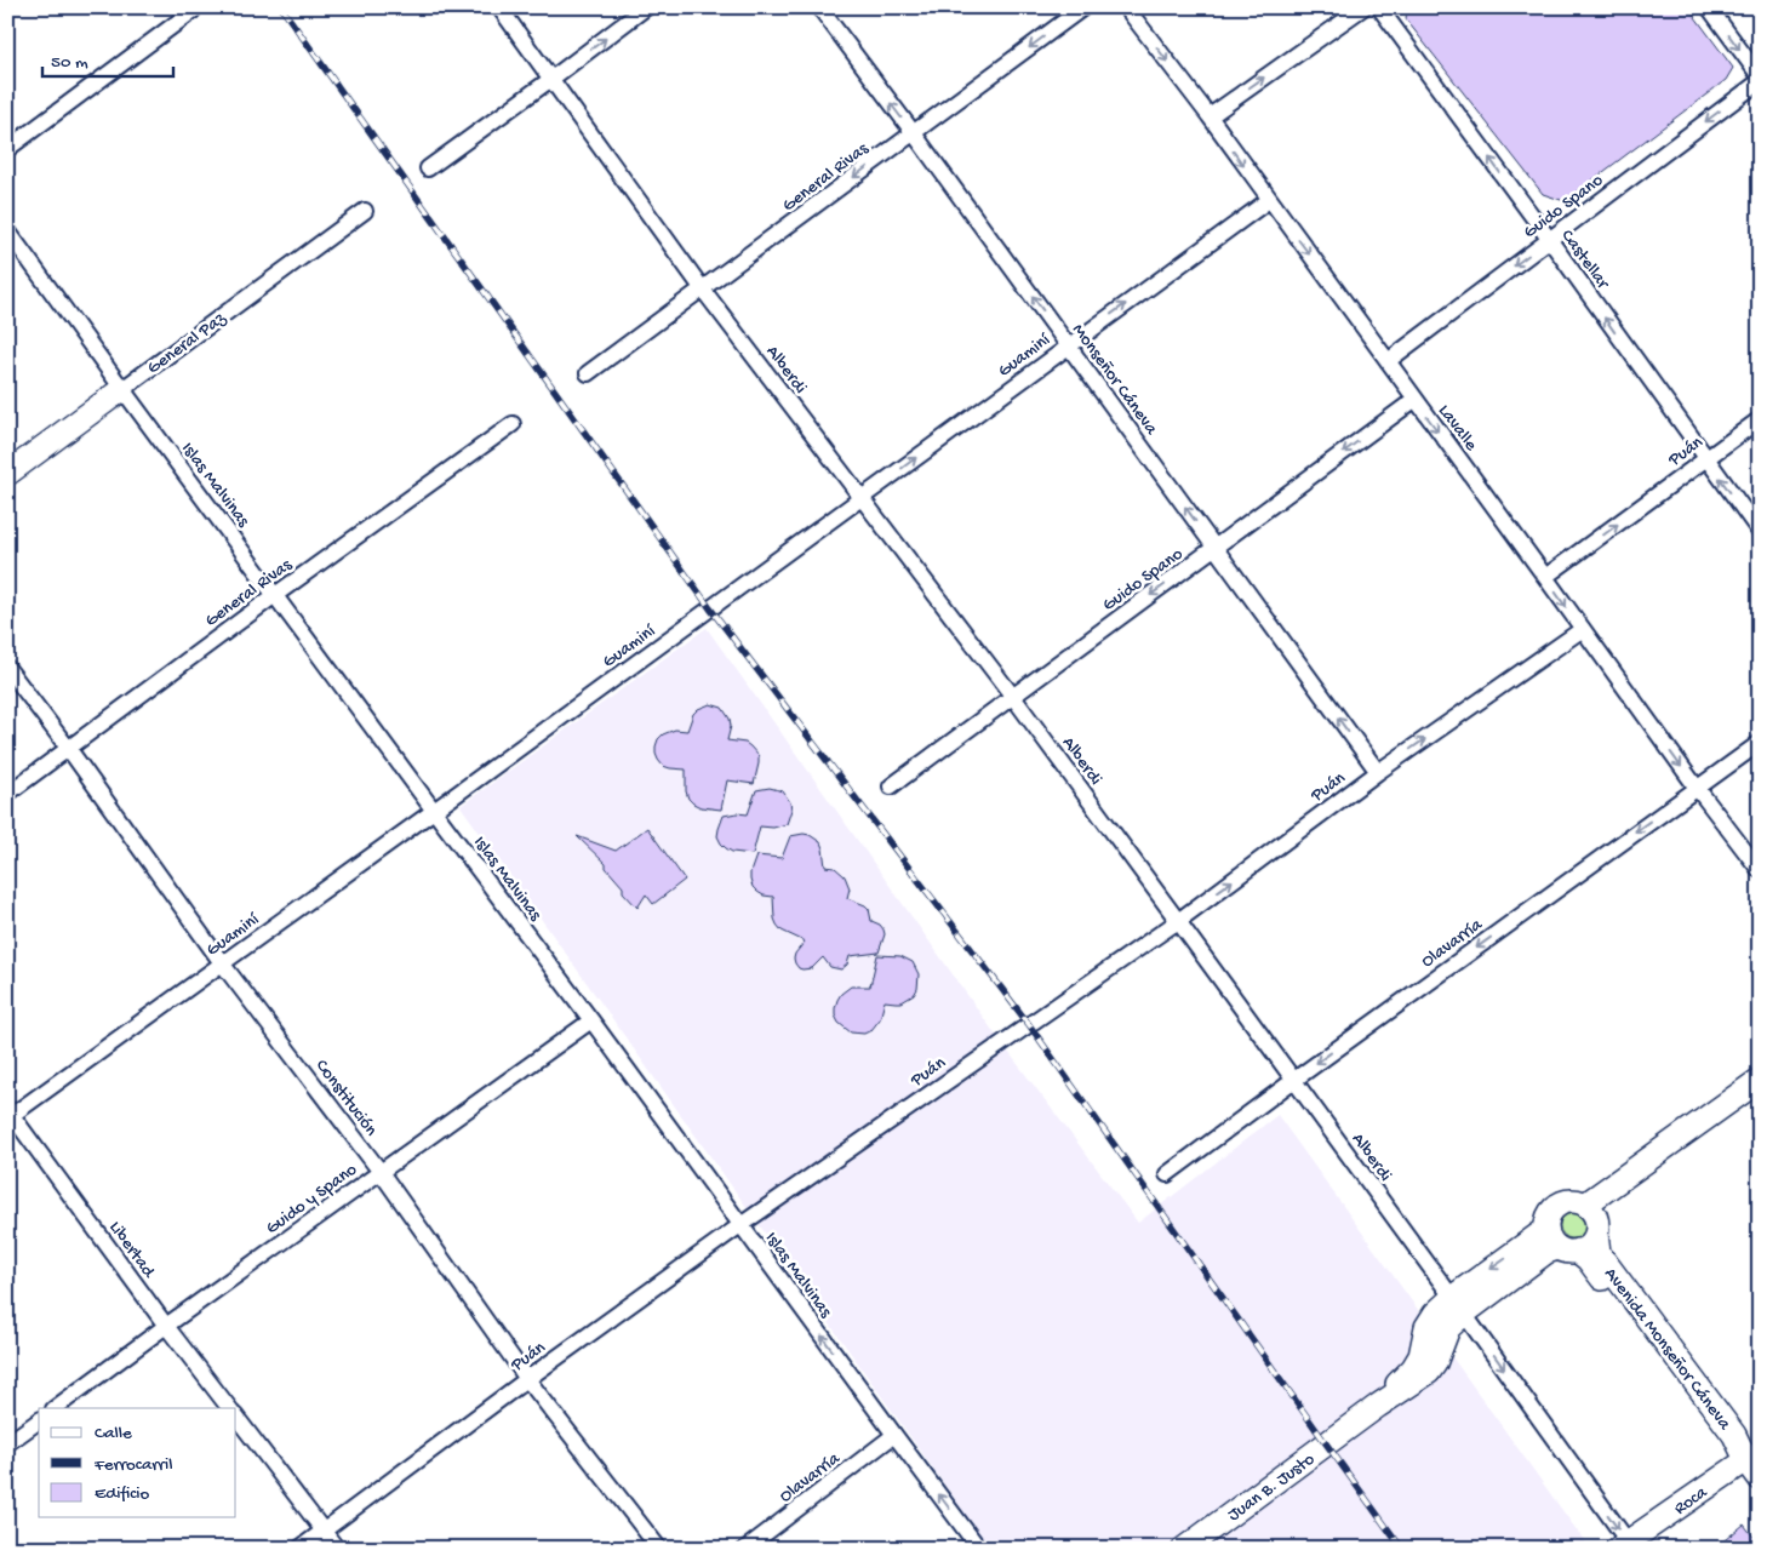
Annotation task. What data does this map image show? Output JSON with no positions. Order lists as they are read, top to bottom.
{
  "streets": {
    "main road": [
      "General Paz",
      "Avenida Monseñor Cáneva",
      "Juan B. Justo",
      "Roca"
    ],
    "street": [
      "General Rivas",
      "Guido Spano",
      "Castellar",
      "Guaminí",
      "Alberdi",
      "Monseñor Cáneva",
      "Lavalle",
      "Puán",
      "Islas Malvinas",
      "Olavarría",
      "Constitución",
      "Guido y Spano",
      "Libertad"
    ]
  },
  "crossings": [
    ["General Rivas", "Alberdi"],
    ["General Rivas", "Monseñor Cáneva"],
    ["General Rivas", "Islas Malvinas"],
    ["General Rivas", "Constitución"],
    ["Guido Spano", "Castellar"],
    ["Guido Spano", "Alberdi"],
    ["Guido Spano", "Monseñor Cáneva"],
    ["Guido Spano", "Lavalle"],
    ["Castellar", "Puán"],
    ["General Paz", "Islas Malvinas"],
    ["Guaminí", "Alberdi"],
    ["Guaminí", "Monseñor Cáneva"],
    ["Guaminí", "Lavalle"],
    ["Guaminí", "Islas Malvinas"],
    ["Guaminí", "Constitución"],
    ["Guaminí", "Libertad"],
    ["Alberdi", "Puán"],
    ["Alberdi", "Olavarría"],
    ["Alberdi", "Juan B. Justo"],
    ["Alberdi", "Roca"],
    ["Monseñor Cáneva", "Puán"],
    ["Lavalle", "Puán"],
    ["Lavalle", "Olavarría"],
    ["Puán", "Islas Malvinas"],
    ["Puán", "Constitución"],
    ["Islas Malvinas", "Olavarría"],
    ["Islas Malvinas", "Guido y Spano"],
    ["Constitución", "Guido y Spano"],
    ["Guido y Spano", "Libertad"],
    ["Avenida Monseñor Cáneva", "Juan B. Justo"],
    ["Avenida Monseñor Cáneva", "Roca"]
  ],
  "one_way": [
    "General Rivas",
    "Guido Spano",
    "Castellar",
    "Monseñor Cáneva",
    "Lavalle",
    "Puán",
    "Olavarría"
  ],
  "legend": ["Calle", "Ferrocarril", "Edificio"],
  "scale_bar": "50 m"
}
